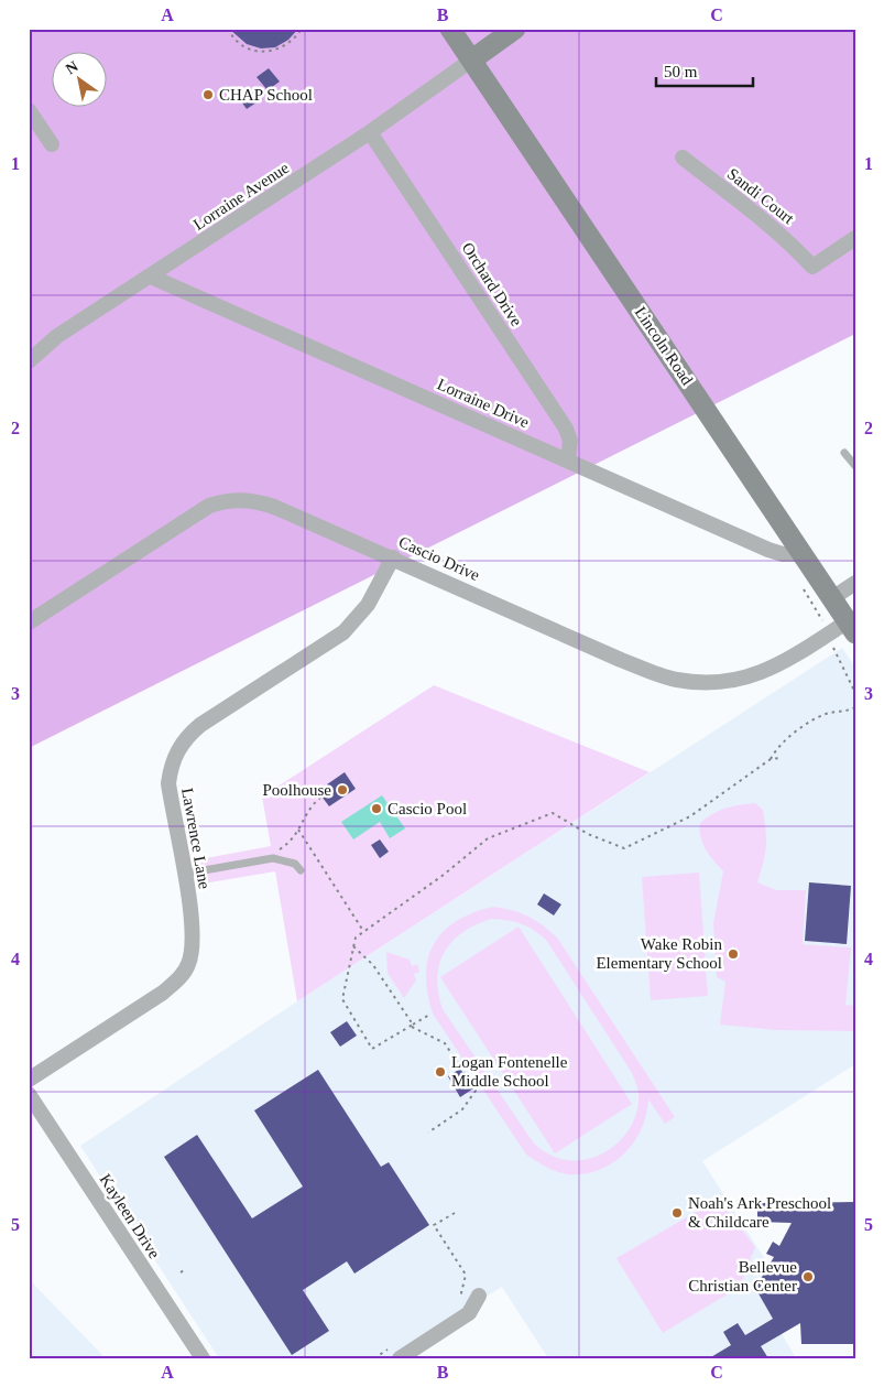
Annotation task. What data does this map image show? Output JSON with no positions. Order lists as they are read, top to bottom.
{
  "streets": {
    "main road": ["Lincoln Road"],
    "street": [
      "Lorraine Avenue",
      "Sandi Court",
      "Orchard Drive",
      "Lorraine Drive",
      "Cascio Drive",
      "Lawrence Lane",
      "Kayleen Drive"
    ]
  },
  "crossings": [
    ["Lorraine Avenue", "Orchard Drive"],
    ["Lorraine Avenue", "Lincoln Road"],
    ["Lorraine Avenue", "Lorraine Drive"],
    ["Orchard Drive", "Lorraine Drive"],
    ["Lincoln Road", "Lorraine Drive"],
    ["Lincoln Road", "Cascio Drive"],
    ["Cascio Drive", "Lawrence Lane"]
  ],
  "places": [
    "CHAP School",
    "Poolhouse",
    "Cascio Pool",
    "Wake Robin Elementary School",
    "Logan Fontenelle Middle School",
    "Noah's Ark Preschool & Childcare",
    "Bellevue Christian Center"
  ],
  "scale_bar": "50 m",
  "north": "top left",
  "grid": {
    "columns": ["A", "B", "C"],
    "rows": [
      "1",
      "2",
      "3",
      "4",
      "5"
    ]
  }
}
